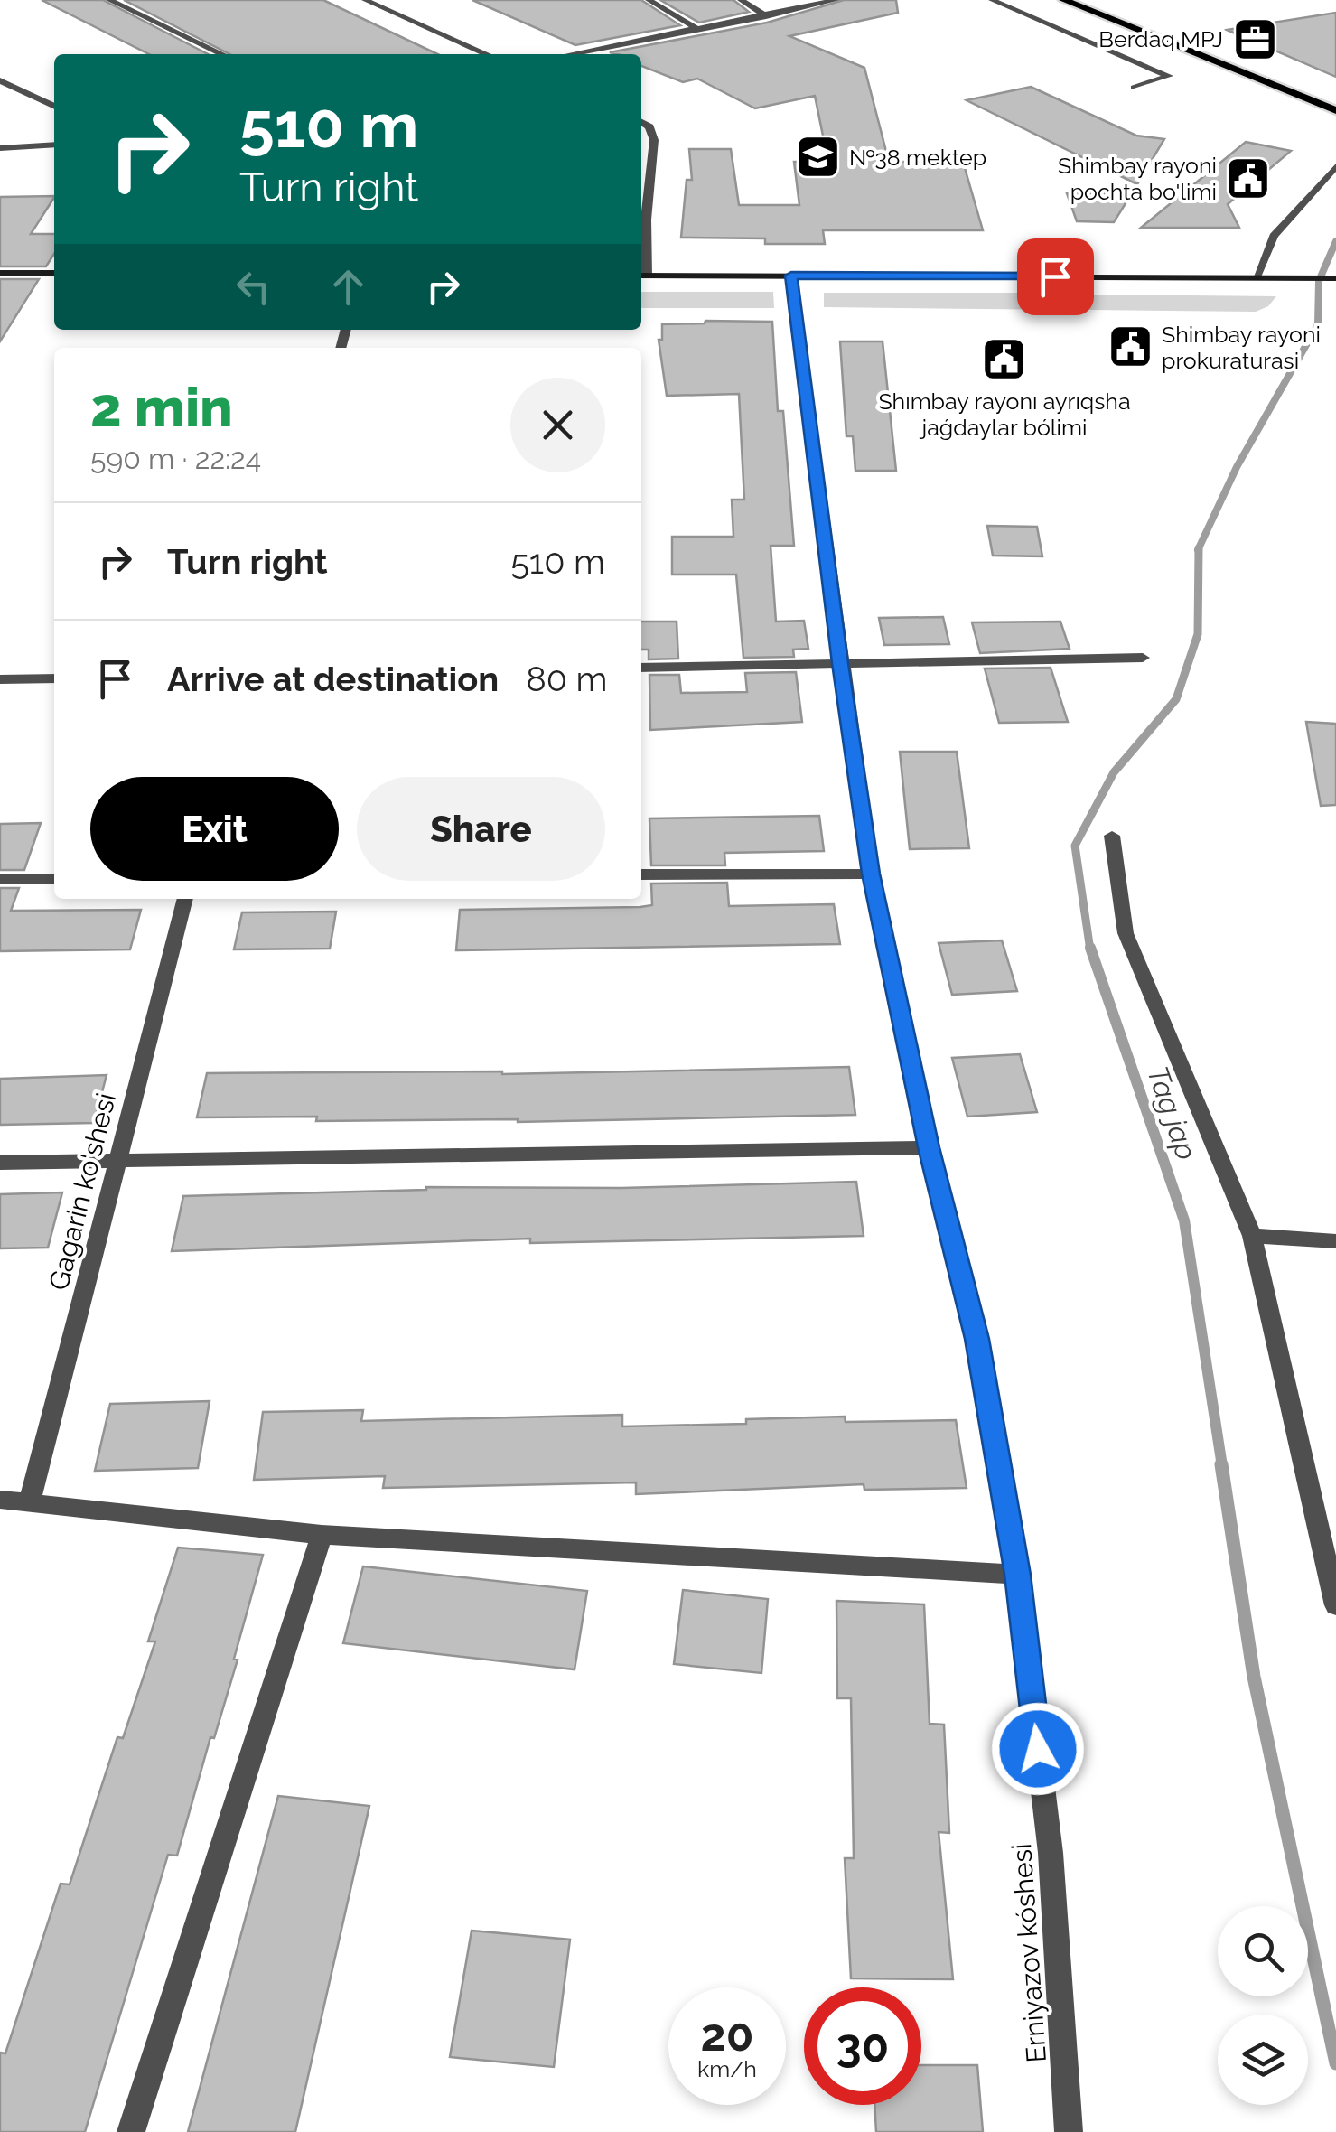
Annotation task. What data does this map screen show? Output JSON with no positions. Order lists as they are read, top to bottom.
{
  "streets": {
    "street": ["Gagarin ko'shesi", "Erniyazov kóshesi"]
  },
  "water": ["Tag jap"],
  "places": {
    "office": ["Berdaq MPJ"],
    "school or university": ["№38 mektep"],
    "public building": ["Shimbay rayoni pochta bo'limi", "Shimbay rayoni prokuraturasi", "Shımbay rayonı ayrıqsha jaǵdaylar bólimi"]
  },
  "page": {
    "turn": ["510 m", "Turn right"],
    "heading": ["2 min", "590 m · 22:24"],
    "list": [
      {
        "name": "Turn right",
        "value": "510 m"
      },
      {
        "name": "Arrive at destination",
        "value": "80 m"
      }
    ],
    "buttons": ["Exit", "Share"],
    "speed": "20 km/h",
    "limit": "30"
  }
}
